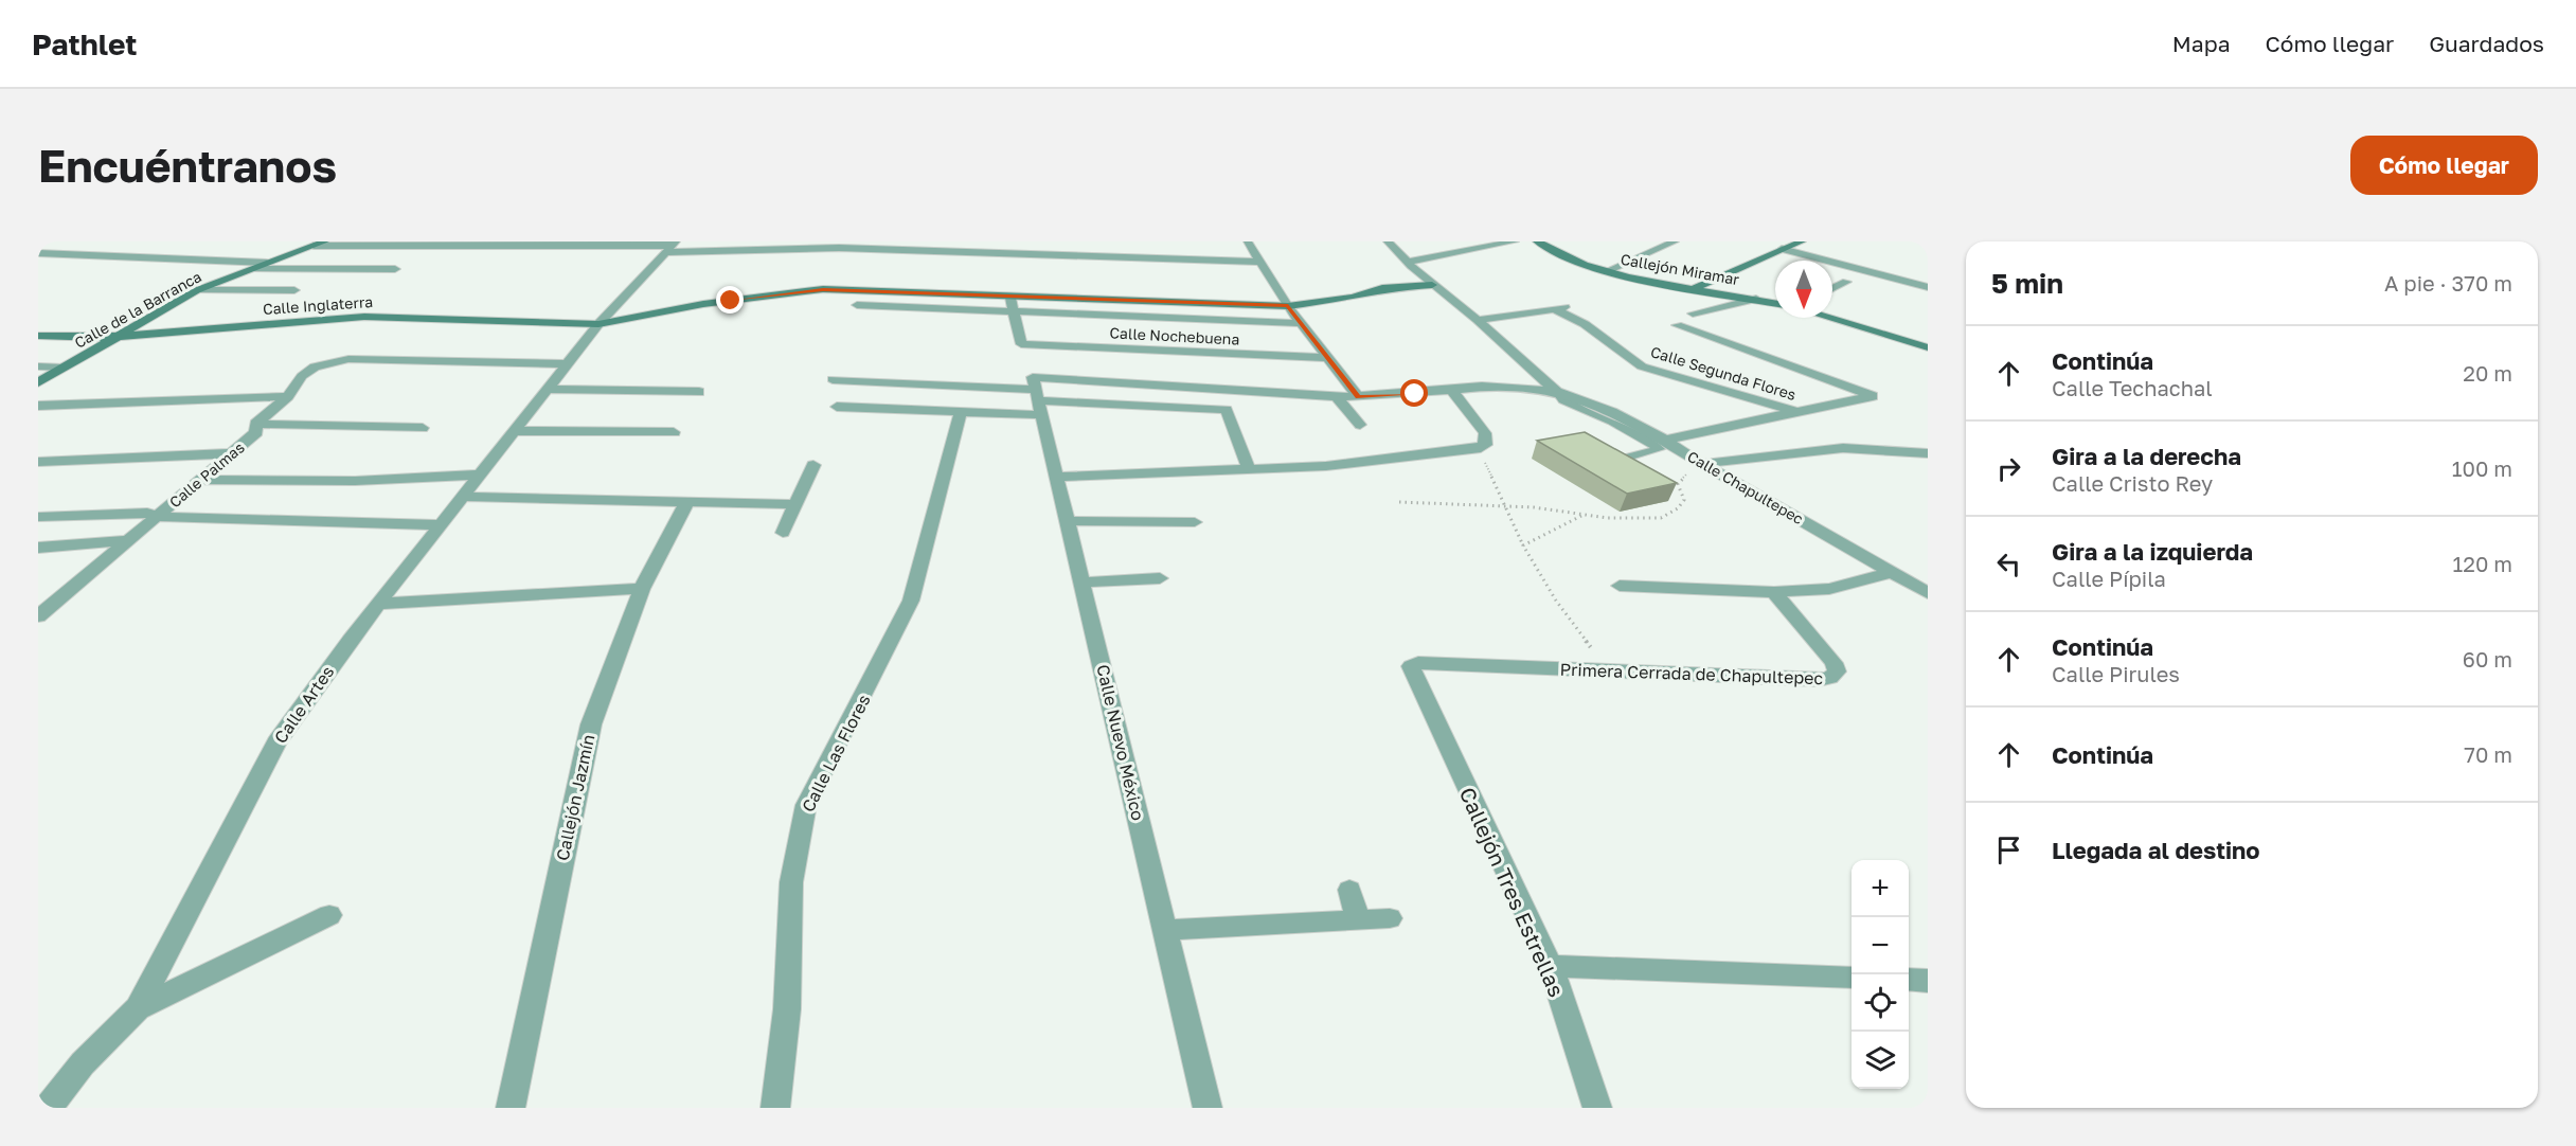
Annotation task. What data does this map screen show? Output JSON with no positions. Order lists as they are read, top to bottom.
{
  "streets": {
    "street": [
      "Callejón Miramar",
      "Calle Inglaterra",
      "Calle de la Barranca",
      "Calle Nochebuena",
      "Calle Segunda Flores",
      "Calle Palmas",
      "Calle Chapultepec",
      "Primera Cerrada de Chapultepec",
      "Calle Artes",
      "Calle Nuevo México",
      "Calle Las Flores",
      "Callejón Jazmín",
      "Callejón Tres Estrellas"
    ]
  },
  "crossings": [
    ["Calle Inglaterra", "Calle de la Barranca"],
    ["Calle Inglaterra", "Calle Artes"],
    ["Calle Segunda Flores", "Calle Chapultepec"],
    ["Calle Palmas", "Calle Artes"],
    ["Primera Cerrada de Chapultepec", "Callejón Tres Estrellas"]
  ],
  "north": "bottom",
  "page": {
    "header": "Pathlet",
    "nav": ["Mapa", "Cómo llegar", "Guardados"],
    "buttons": "Cómo llegar",
    "title": "Encuéntranos",
    "heading": ["5 min", "A pie · 370 m"],
    "list": [
      ["Continúa", "Calle Techachal", "20 m"],
      ["Gira a la derecha", "Calle Cristo Rey", "100 m"],
      ["Gira a la izquierda", "Calle Pípila", "120 m"],
      ["Continúa", "Calle Pirules", "60 m"],
      ["Continúa", "70 m"],
      "Llegada al destino"
    ],
    "map_buttons": ["+", "−"]
  }
}
